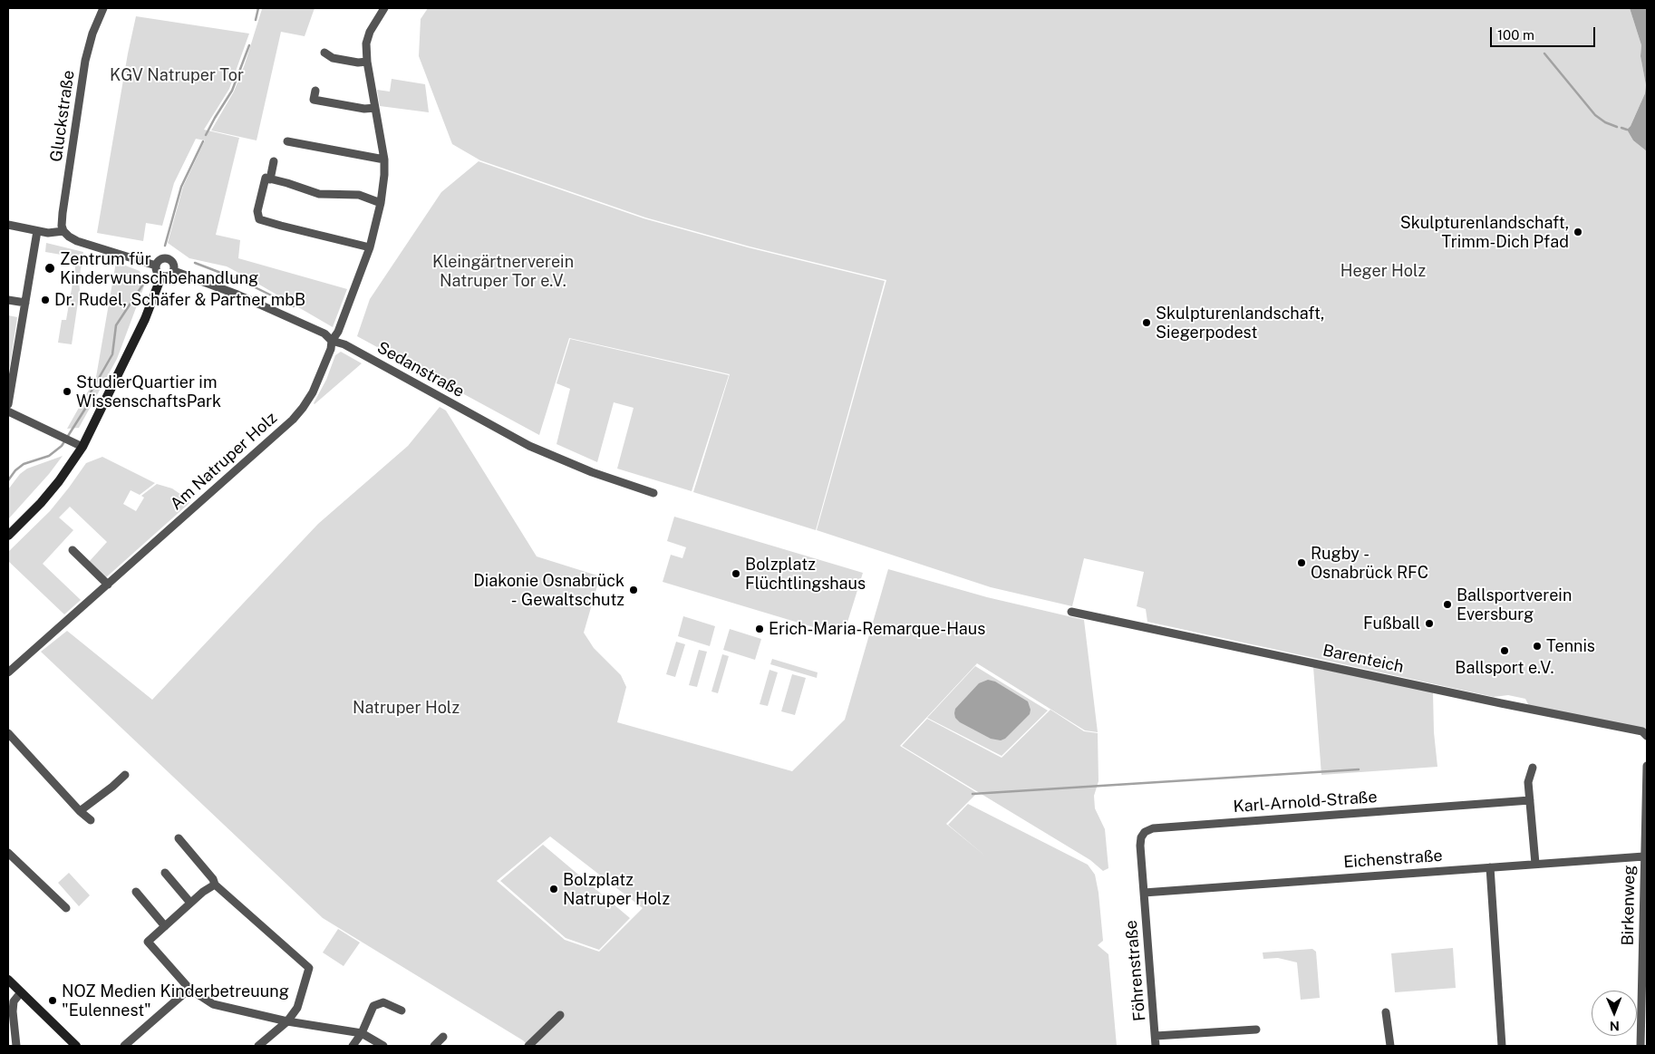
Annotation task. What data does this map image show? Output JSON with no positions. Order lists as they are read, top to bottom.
{
  "streets": {
    "street": [
      "Gluckstraße",
      "Sedanstraße",
      "Am Natruper Holz",
      "Barenteich",
      "Karl-Arnold-Straße",
      "Eichenstraße",
      "Birkenweg",
      "Föhrenstraße"
    ]
  },
  "crossings": [
    ["Gluckstraße", "Sedanstraße"],
    ["Sedanstraße", "Am Natruper Holz"],
    ["Karl-Arnold-Straße", "Eichenstraße"],
    ["Karl-Arnold-Straße", "Föhrenstraße"],
    ["Eichenstraße", "Birkenweg"],
    ["Eichenstraße", "Föhrenstraße"]
  ],
  "parks": [
    "KGV Natruper Tor",
    "Kleingärtnerverein Natruper Tor e.V.",
    "Heger Holz",
    "Natruper Holz"
  ],
  "places": [
    "Skulpturenlandschaft, Trimm-Dich Pfad",
    "Zentrum für Kinderwunschbehandlung",
    "Dr. Rudel, Schäfer & Partner mbB",
    "Skulpturenlandschaft, Siegerpodest",
    "StudierQuartier im WissenschaftsPark",
    "Rugby - Osnabrück RFC",
    "Bolzplatz Flüchtlingshaus",
    "Diakonie Osnabrück - Gewaltschutz",
    "Ballsportverein Eversburg",
    "Fußball",
    "Erich-Maria-Remarque-Haus",
    "Tennis",
    "Ballsport e.V.",
    "Bolzplatz Natruper Holz",
    "NOZ Medien Kinderbetreuung \"Eulennest\""
  ],
  "scale_bar": "100 m",
  "north": "bottom"
}
